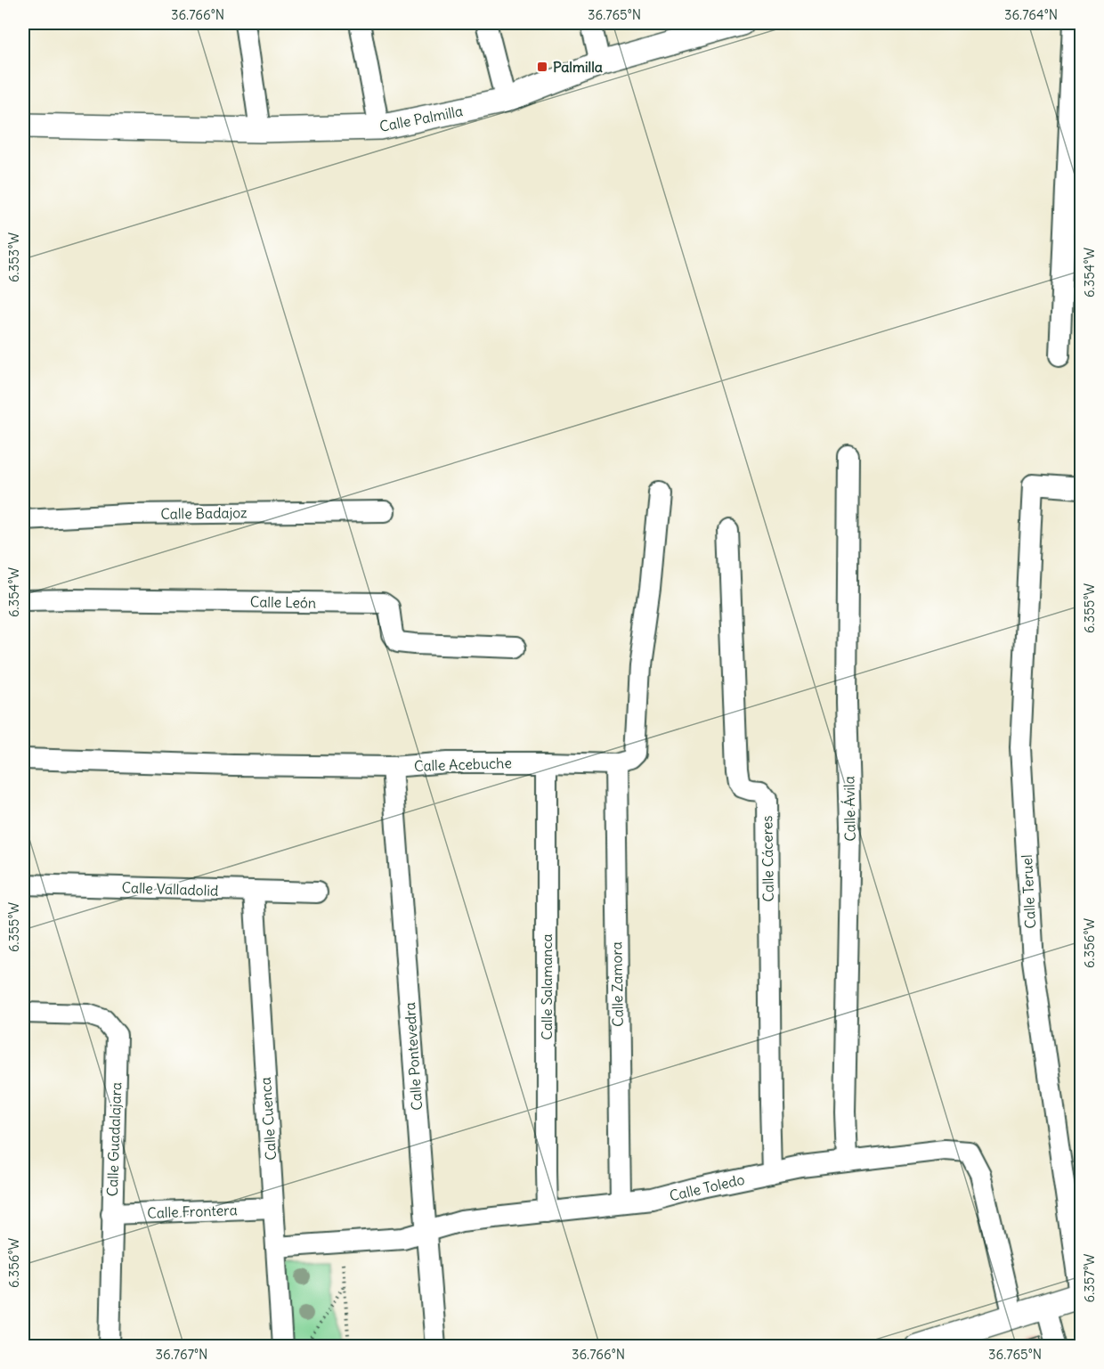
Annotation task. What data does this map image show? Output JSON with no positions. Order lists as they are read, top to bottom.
{
  "streets": {
    "street": [
      "Calle Palmilla",
      "Calle Badajoz",
      "Calle León",
      "Calle Acebuche",
      "Calle Ávila",
      "Calle Cáceres",
      "Calle Valladolid",
      "Calle Teruel",
      "Calle Zamora",
      "Calle Salamanca",
      "Calle Pontevedra",
      "Calle Cuenca",
      "Calle Guadalajara",
      "Calle Toledo",
      "Calle Frontera"
    ]
  },
  "crossings": [
    ["Calle Acebuche", "Calle Zamora"],
    ["Calle Acebuche", "Calle Salamanca"],
    ["Calle Acebuche", "Calle Pontevedra"],
    ["Calle Ávila", "Calle Toledo"],
    ["Calle Cáceres", "Calle Toledo"],
    ["Calle Valladolid", "Calle Cuenca"],
    ["Calle Zamora", "Calle Toledo"],
    ["Calle Salamanca", "Calle Toledo"],
    ["Calle Pontevedra", "Calle Toledo"],
    ["Calle Cuenca", "Calle Toledo"],
    ["Calle Cuenca", "Calle Frontera"],
    ["Calle Guadalajara", "Calle Frontera"]
  ],
  "places": {
    "transit": ["Palmilla"]
  },
  "coordinates": [
    "36.766°N",
    "36.765°N",
    "36.764°N",
    "6.353°W",
    "6.354°W",
    "6.355°W",
    "6.356°W",
    "6.357°W",
    "36.767°N"
  ]
}
